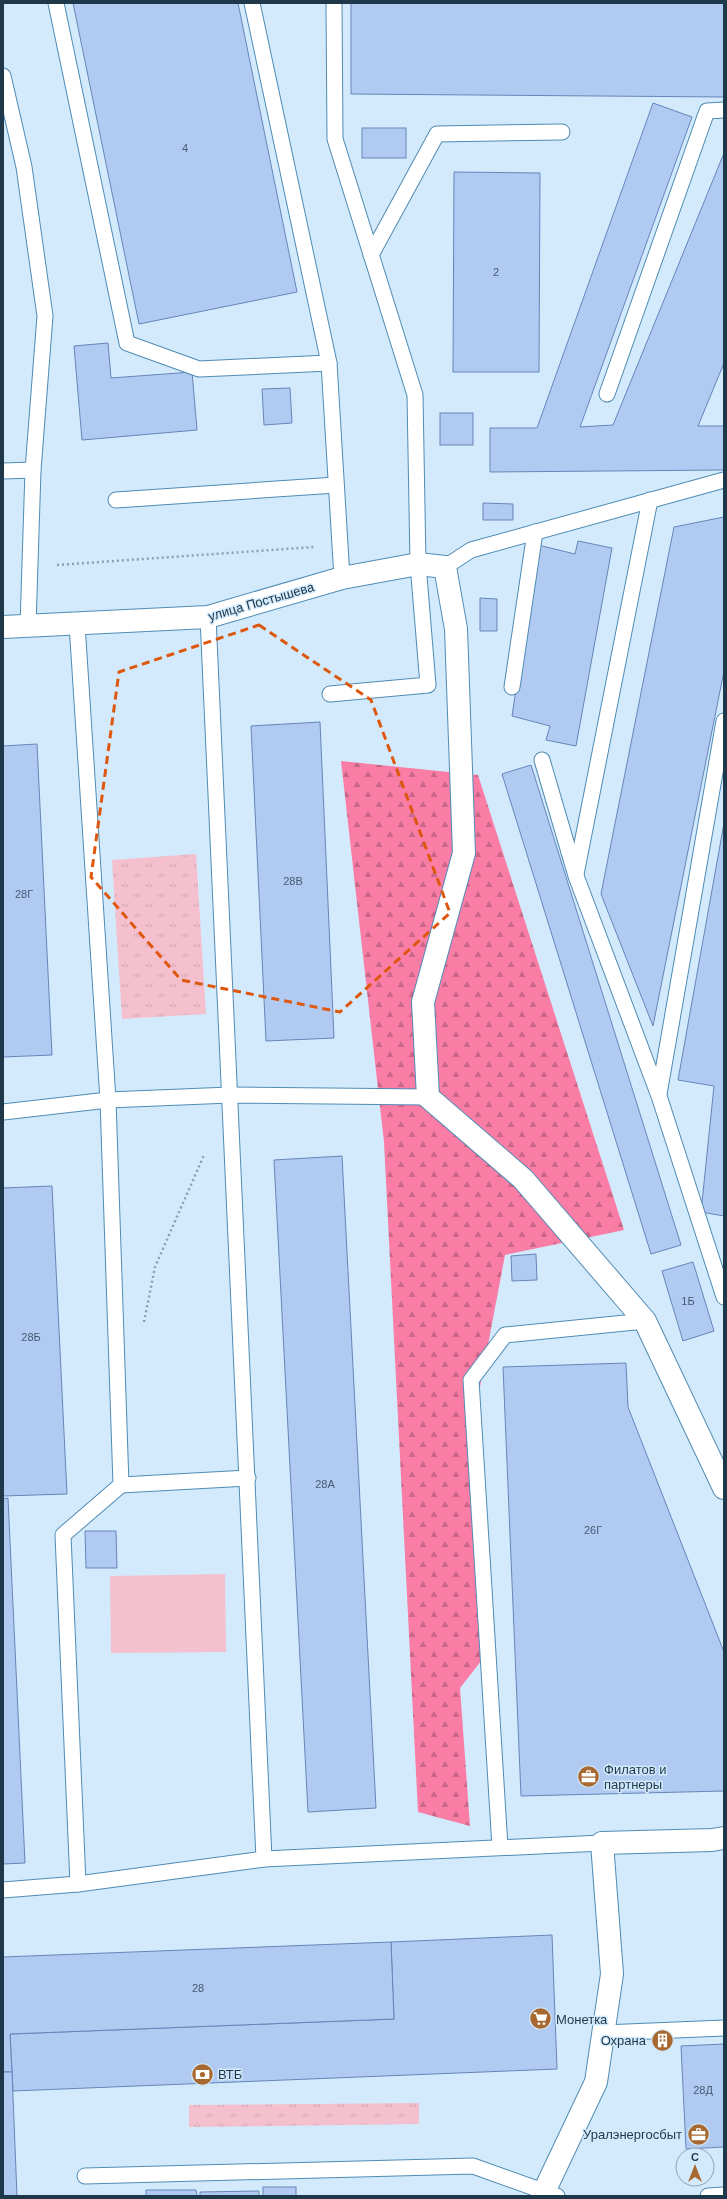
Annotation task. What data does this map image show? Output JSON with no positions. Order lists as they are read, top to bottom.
{
  "streets": {
    "street": ["улица Постышева"]
  },
  "places": {
    "office": ["Филатов и партнеры", "Уралэнергосбыт"],
    "supermarket": ["Монетка"],
    "building": ["Охрана"],
    "bank": ["ВТБ"]
  },
  "house_numbers": [
    "4",
    "2",
    "28В",
    "28Г",
    "1Б",
    "28Б",
    "28А",
    "26Г",
    "28",
    "28Д"
  ],
  "north": "top"
}
